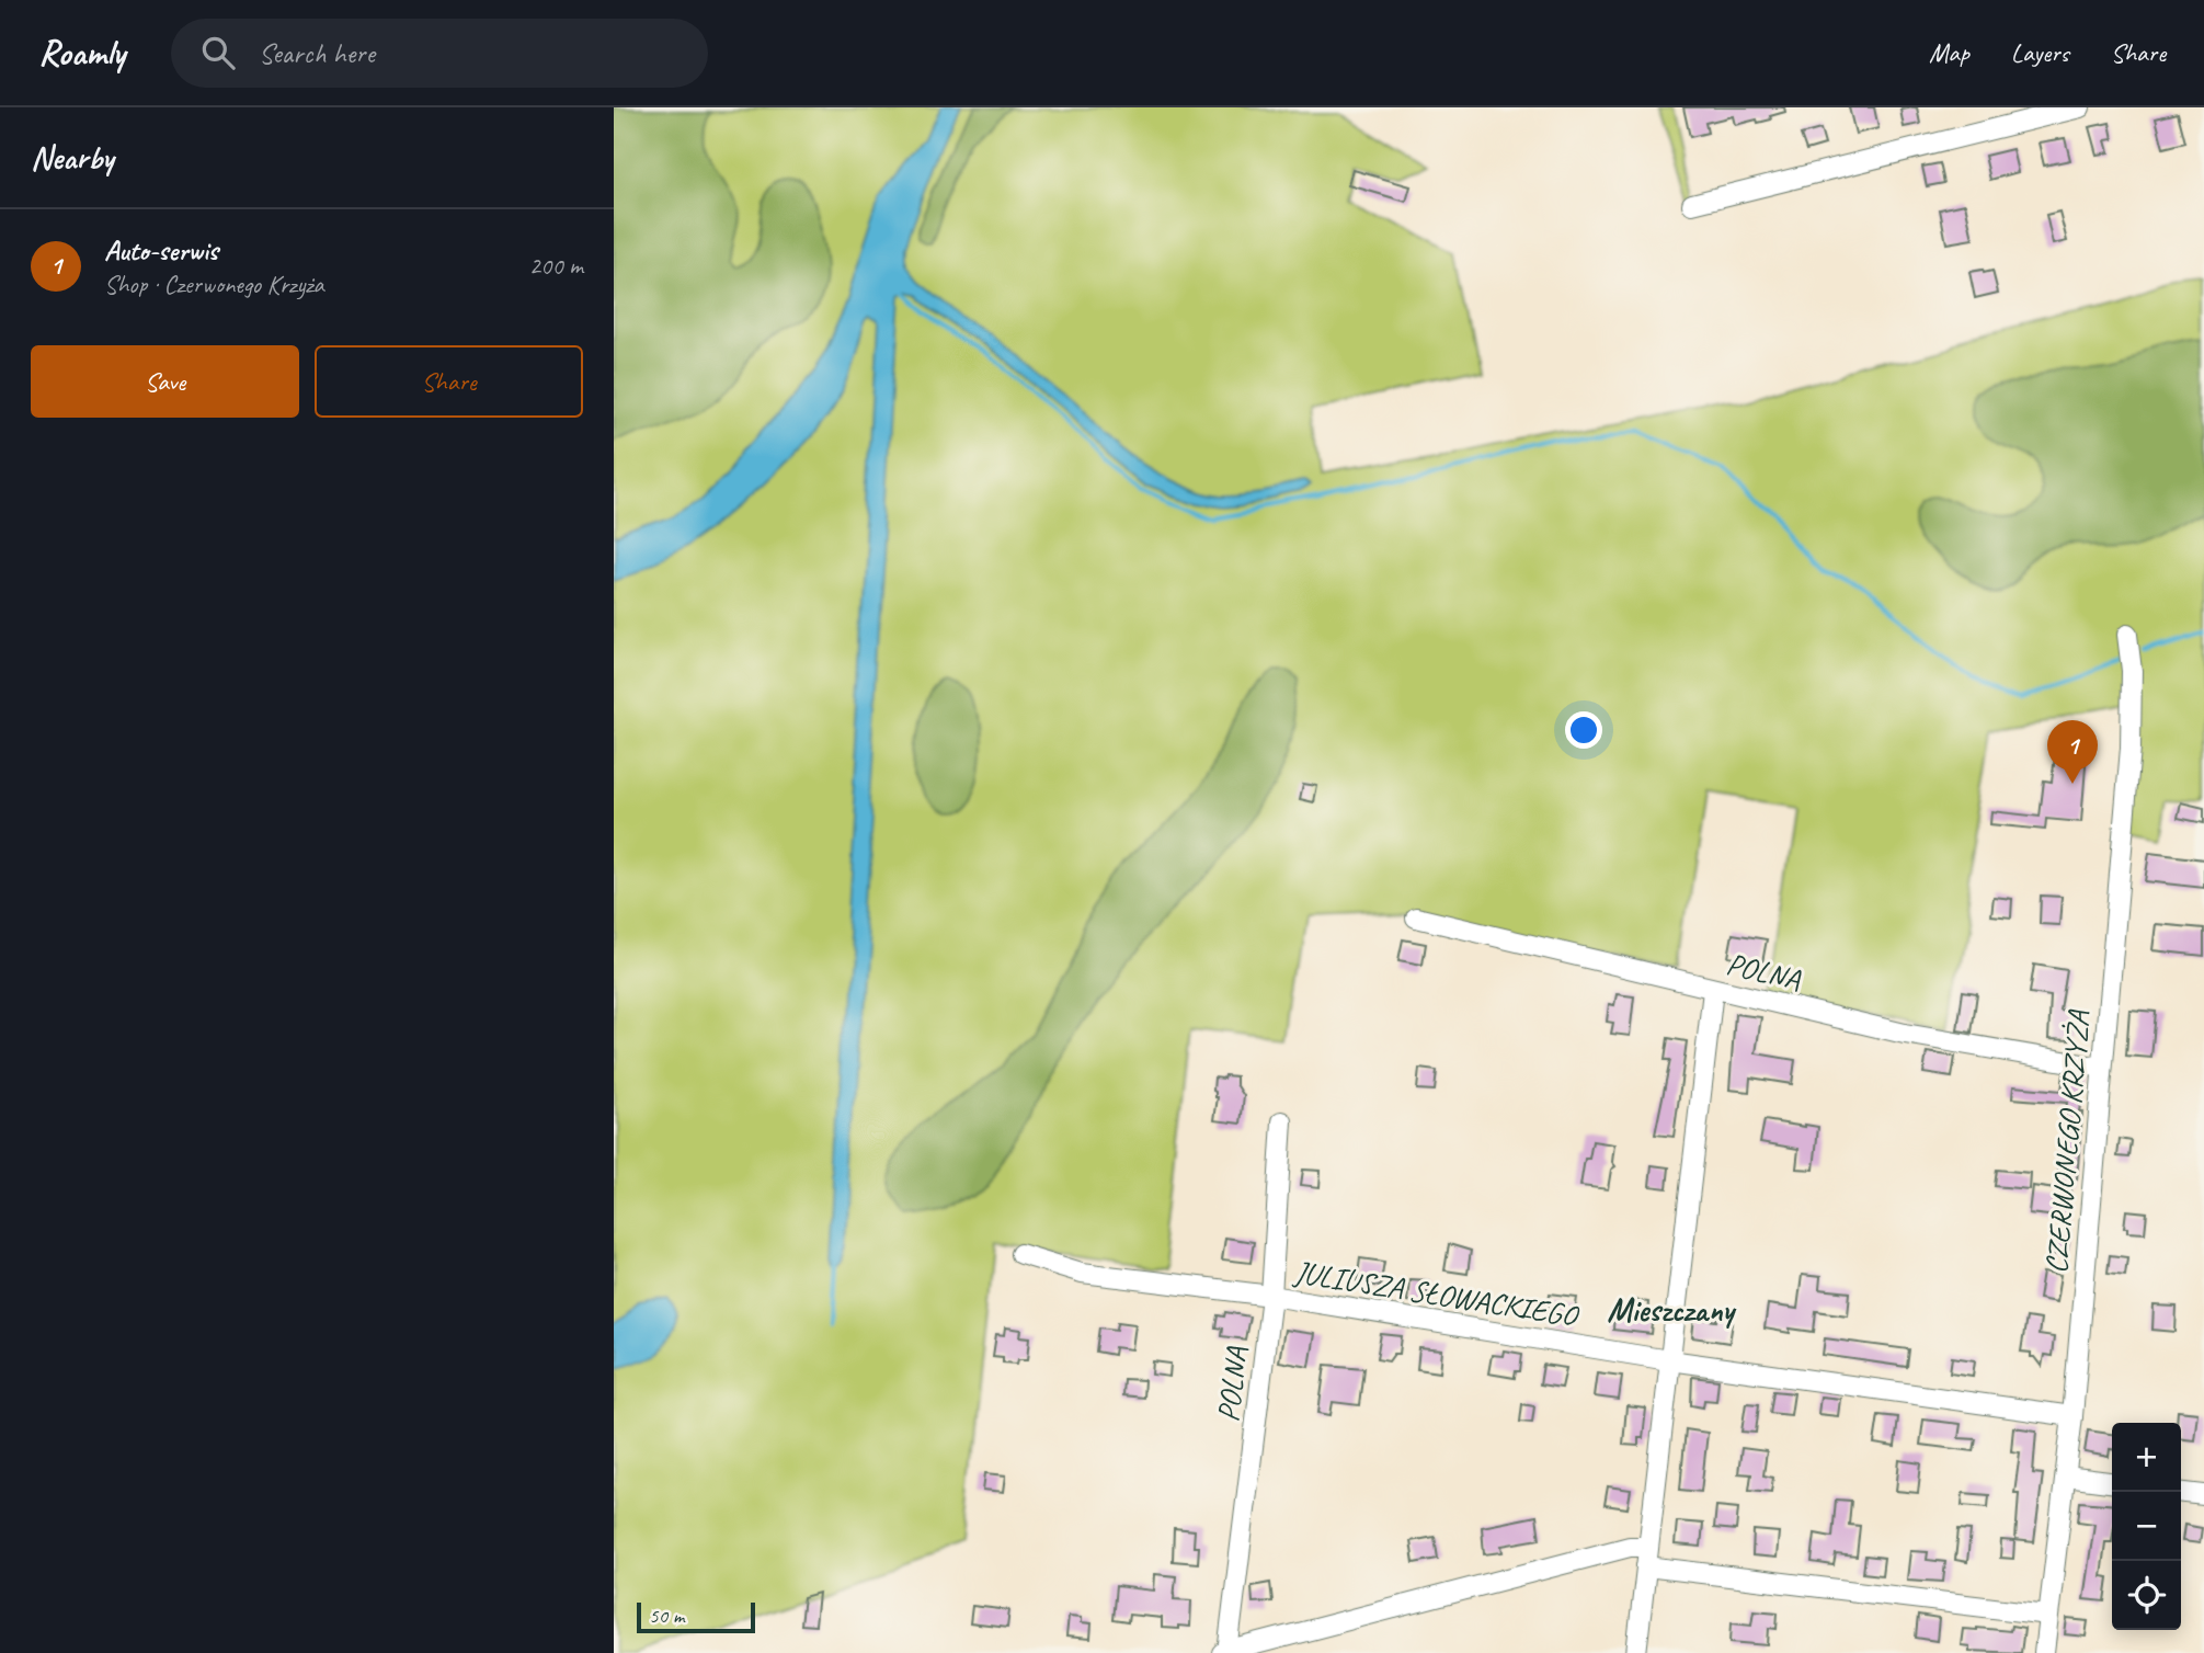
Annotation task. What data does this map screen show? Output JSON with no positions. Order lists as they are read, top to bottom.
{
  "streets": {
    "street": ["POLNA", "CZERWONEGO KRZYŻA", "JULIUSZA SŁOWACKIEGO"]
  },
  "crossings": [
    ["POLNA", "CZERWONEGO KRZYŻA"],
    ["POLNA", "JULIUSZA SŁOWACKIEGO"],
    ["CZERWONEGO KRZYŻA", "JULIUSZA SŁOWACKIEGO"]
  ],
  "districts": ["Mieszczany"],
  "scale_bar": "50 m",
  "page": {
    "header": "Roamly",
    "search": "Search here",
    "nav": ["Map", "Layers", "Share"],
    "heading": "Nearby",
    "list": [
      {
        "mark": "1",
        "name": "Auto-serwis",
        "note": "Shop · Czerwonego Krzyża",
        "value": "200 m"
      }
    ],
    "buttons": ["Save", "Share"],
    "pins": "1",
    "map_buttons": ["+", "−"],
    "scale": "50 m"
  }
}
